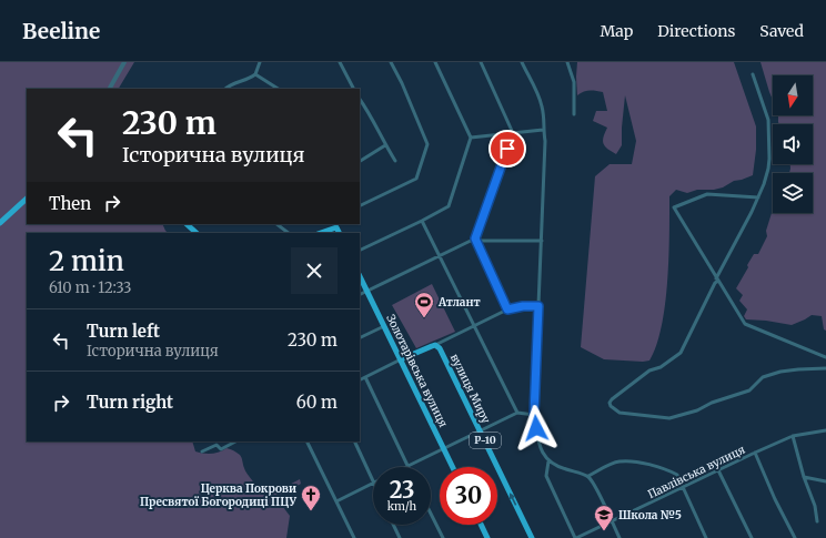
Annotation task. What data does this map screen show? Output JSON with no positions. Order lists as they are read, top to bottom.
{
  "streets": {
    "main road": ["Золотарівська вулиця", "вулиця Миру", "Р-10"],
    "street": ["Павлівська вулиця"]
  },
  "one_way": ["вулиця Миру"],
  "places": {
    "sports": ["Атлант"],
    "church": ["Церква Покрови Пресвятої Богородиці ПЦУ"],
    "school or university": ["Школа №5"]
  },
  "north": "bottom",
  "page": {
    "header": "Beeline",
    "nav": ["Map", "Directions", "Saved"],
    "turn": ["230 m", "Історична вулиця"],
    "then": "Then",
    "heading": ["2 min", "610 m · 12:33"],
    "list": [
      {
        "name": "Turn left",
        "note": "Історична вулиця",
        "value": "230 m"
      },
      {
        "name": "Turn right",
        "value": "60 m"
      }
    ],
    "speed": "23 km/h",
    "limit": "30"
  }
}
